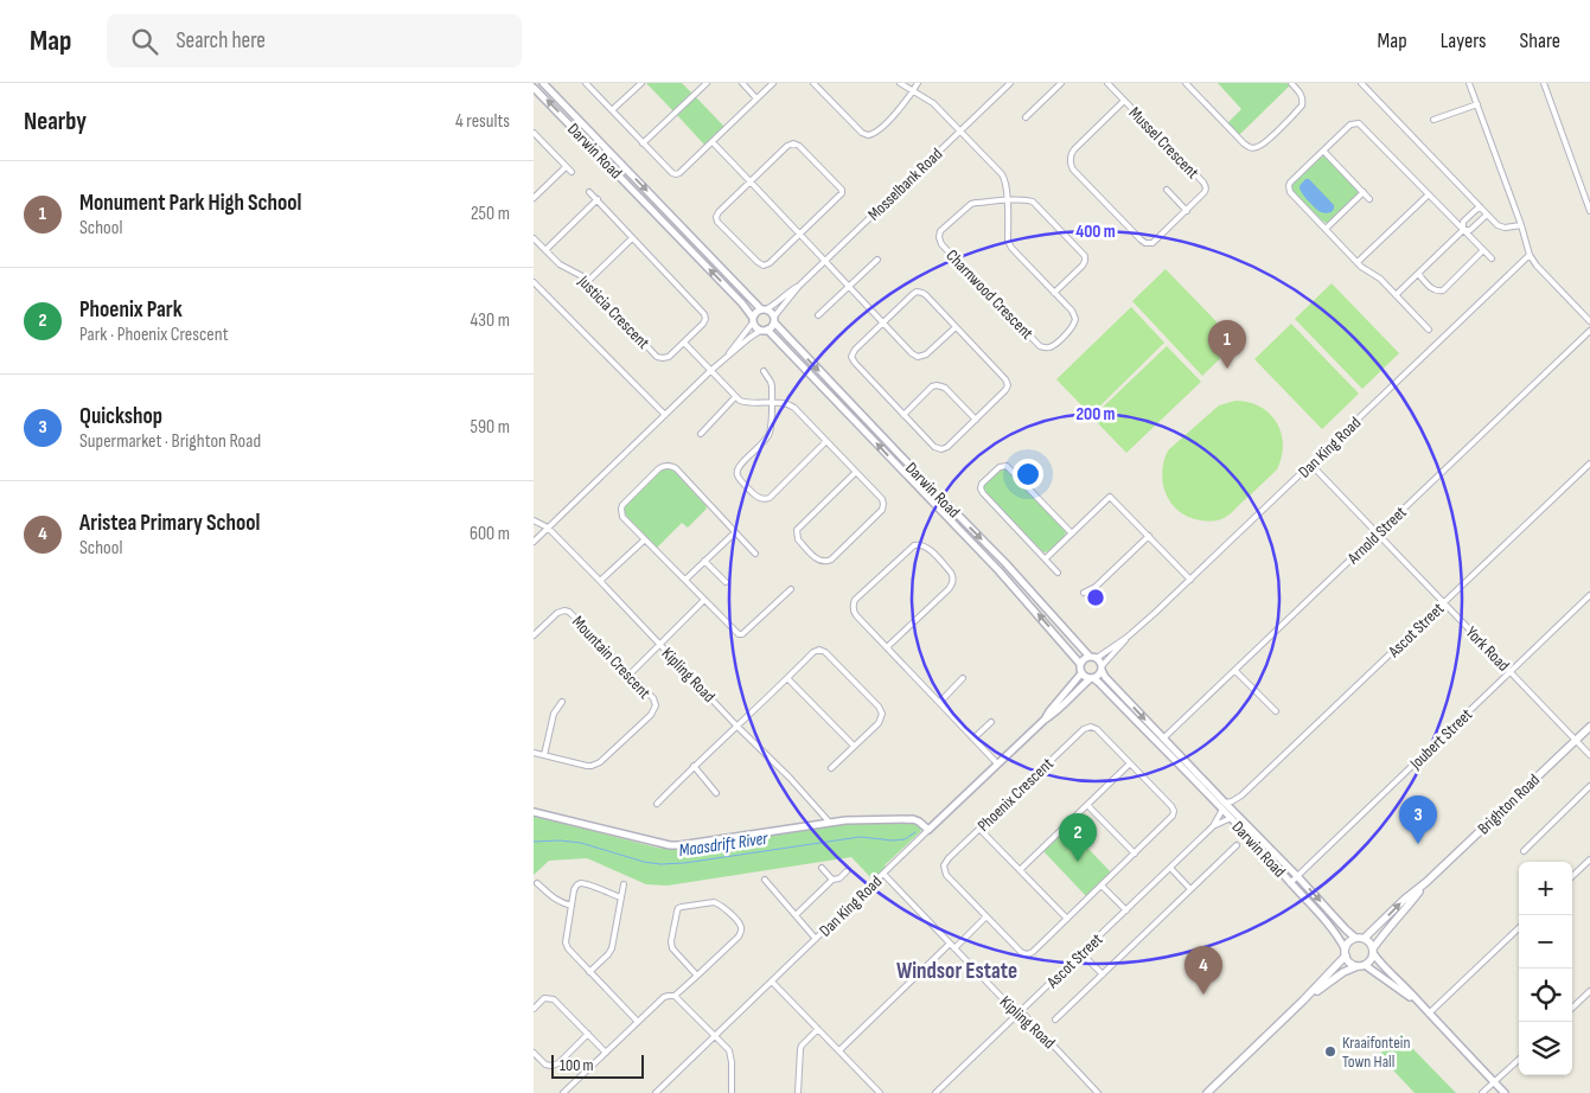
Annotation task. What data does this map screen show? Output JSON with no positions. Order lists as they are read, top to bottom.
{
  "streets": {
    "main road": ["Brighton Road"],
    "street": [
      "Mussel Crescent",
      "Darwin Road",
      "Mosselbank Road",
      "Charnwood Crescent",
      "Justicia Crescent",
      "Dan King Road",
      "Arnold Street",
      "Ascot Street",
      "York Road",
      "Mountain Crescent",
      "Kipling Road",
      "Joubert Street",
      "Phoenix Crescent"
    ]
  },
  "crossings": [
    ["Darwin Road", "Mosselbank Road"],
    ["Darwin Road", "Dan King Road"],
    ["Darwin Road", "Arnold Street"],
    ["Darwin Road", "Ascot Street"],
    ["Darwin Road", "Joubert Street"],
    ["Darwin Road", "Brighton Road"],
    ["Dan King Road", "York Road"],
    ["Dan King Road", "Kipling Road"],
    ["Arnold Street", "York Road"],
    ["Ascot Street", "York Road"],
    ["Ascot Street", "Kipling Road"],
    ["York Road", "Joubert Street"],
    ["York Road", "Brighton Road"]
  ],
  "districts": ["Windsor Estate"],
  "water": ["Maasdrift River"],
  "places": ["Kraaifontein Town Hall"],
  "scale_bar": "100 m",
  "page": {
    "header": "Map",
    "search": "Search here",
    "nav": ["Map", "Layers", "Share"],
    "heading": ["Nearby", "4 results"],
    "list": [
      {
        "mark": "1",
        "name": "Monument Park High School",
        "note": "School",
        "value": "250 m"
      },
      {
        "mark": "2",
        "name": "Phoenix Park",
        "note": "Park · Phoenix Crescent",
        "value": "430 m"
      },
      {
        "mark": "3",
        "name": "Quickshop",
        "note": "Supermarket · Brighton Road",
        "value": "590 m"
      },
      {
        "mark": "4",
        "name": "Aristea Primary School",
        "note": "School",
        "value": "600 m"
      }
    ],
    "pins": [
      "1",
      "3",
      "2",
      "4"
    ],
    "map_buttons": ["+", "−"],
    "scale": "100 m"
  },
  "rings": ["400 m", "200 m"]
}
